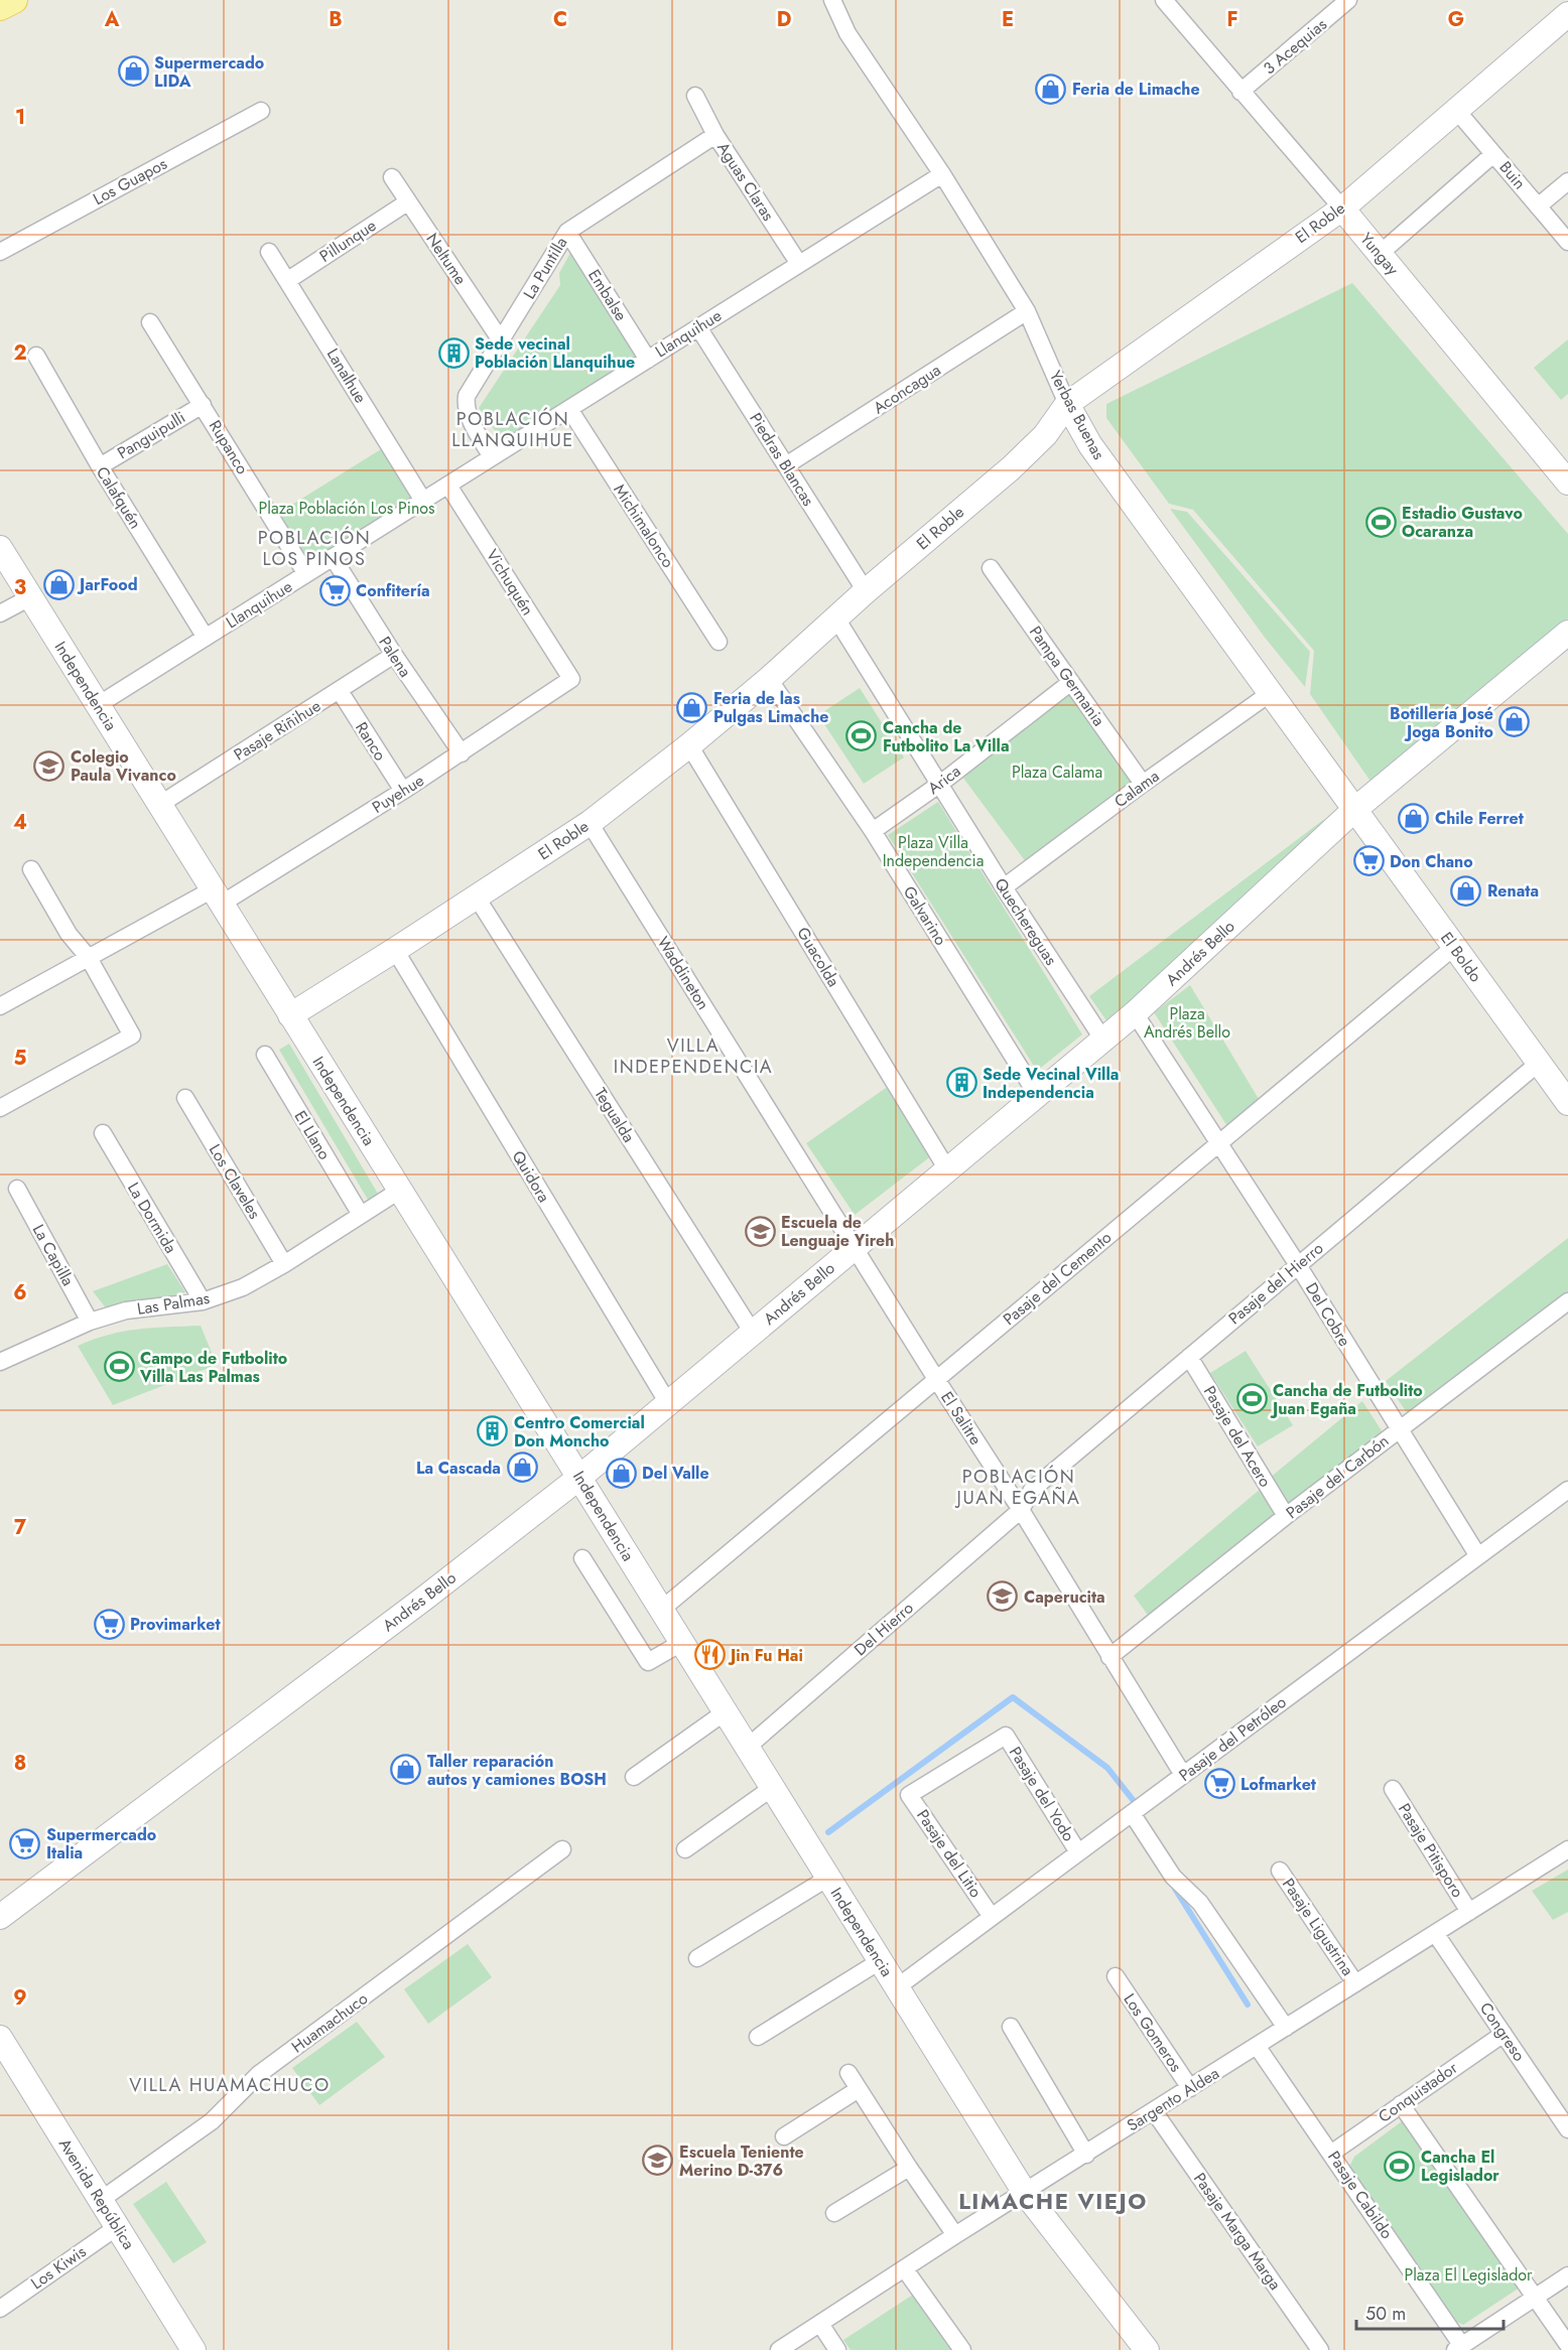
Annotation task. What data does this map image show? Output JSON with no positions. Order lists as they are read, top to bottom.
{
  "streets": {
    "street": [
      "3 Acequias",
      "Buin",
      "Los Guapos",
      "Aguas Claras",
      "El Roble",
      "Pillunque",
      "Yungay",
      "Neltume",
      "La Puntilla",
      "Embalse",
      "Llanquihue",
      "Lanalhue",
      "Aconcagua",
      "Yerbas Buenas",
      "Panguipulli",
      "Rupanco",
      "Piedras Blancas",
      "Calafquén",
      "Michimalonco",
      "Vichuquén",
      "Palena",
      "Pampa Germania",
      "Independencia",
      "Pasaje Riñihue",
      "Ranco",
      "Arica",
      "Calama",
      "Puyehue",
      "Galvarino",
      "Quechereguas",
      "Andrés Bello",
      "Guacolda",
      "El Boldo",
      "Waddineton",
      "Tegualda",
      "El Llano",
      "Quidora",
      "Los Claveles",
      "La Dormida",
      "La Capilla",
      "Pasaje del Cemento",
      "Pasaje del Hierro",
      "Las Palmas",
      "Del Cobre",
      "El Salitre",
      "Pasaje del Acero",
      "Pasaje del Carbón",
      "Del Hierro",
      "Pasaje del Petróleo",
      "Pasaje del Yodo",
      "Pasaje Pitisporo",
      "Pasaje del Litio",
      "Pasaje Ligustrina",
      "Huamachuco",
      "Congreso",
      "Los Gomeros",
      "Conquistador",
      "Sargento Aldea",
      "Avenida República",
      "Pasaje Cabildo",
      "Pasaje Marga Marga",
      "Los Kiwis"
    ]
  },
  "crossings": [
    ["3 Acequias", "Yungay"],
    ["Buin", "El Roble"],
    ["Aguas Claras", "La Puntilla"],
    ["Aguas Claras", "Llanquihue"],
    ["El Roble", "Yungay"],
    ["El Roble", "Yerbas Buenas"],
    ["El Roble", "Piedras Blancas"],
    ["El Roble", "Independencia"],
    ["El Roble", "Galvarino"],
    ["El Roble", "Quechereguas"],
    ["El Roble", "Guacolda"],
    ["El Roble", "Waddineton"],
    ["El Roble", "Tegualda"],
    ["El Roble", "Quidora"],
    ["Pillunque", "Neltume"],
    ["Pillunque", "Lanalhue"],
    ["Neltume", "La Puntilla"],
    ["La Puntilla", "Embalse"],
    ["La Puntilla", "Llanquihue"],
    ["Embalse", "Llanquihue"],
    ["Llanquihue", "Lanalhue"],
    ["Llanquihue", "Yerbas Buenas"],
    ["Llanquihue", "Rupanco"],
    ["Llanquihue", "Piedras Blancas"],
    ["Llanquihue", "Calafquén"],
    ["Llanquihue", "Michimalonco"],
    ["Llanquihue", "Vichuquén"],
    ["Llanquihue", "Palena"],
    ["Llanquihue", "Independencia"],
    ["Aconcagua", "Yerbas Buenas"],
    ["Aconcagua", "Piedras Blancas"],
    ["Yerbas Buenas", "Calama"],
    ["Yerbas Buenas", "Andrés Bello"],
    ["Yerbas Buenas", "El Boldo"],
    ["Panguipulli", "Rupanco"],
    ["Panguipulli", "Calafquén"],
    ["Vichuquén", "Puyehue"],
    ["Palena", "Pasaje Riñihue"],
    ["Palena", "Puyehue"],
    ["Pampa Germania", "Arica"],
    ["Pampa Germania", "Calama"],
    ["Independencia", "Pasaje Riñihue"],
    ["Independencia", "Puyehue"],
    ["Independencia", "Andrés Bello"],
    ["Independencia", "Pasaje del Cemento"],
    ["Independencia", "Las Palmas"],
    ["Independencia", "Del Hierro"],
    ["Independencia", "Pasaje del Petróleo"],
    ["Independencia", "Sargento Aldea"],
    ["Pasaje Riñihue", "Ranco"],
    ["Ranco", "Puyehue"],
    ["Arica", "Galvarino"],
    ["Arica", "Quechereguas"],
    ["Calama", "Quechereguas"],
    ["Galvarino", "Andrés Bello"],
    ["Quechereguas", "Andrés Bello"],
    ["Andrés Bello", "Guacolda"],
    ["Andrés Bello", "El Boldo"],
    ["Andrés Bello", "Waddineton"],
    ["Andrés Bello", "Tegualda"],
    ["Andrés Bello", "Quidora"],
    ["Andrés Bello", "Del Cobre"],
    ["Andrés Bello", "El Salitre"],
    ["El Boldo", "Pasaje del Cemento"],
    ["El Boldo", "Pasaje del Hierro"],
    ["Waddineton", "El Salitre"],
    ["El Llano", "Las Palmas"],
    ["Los Claveles", "Las Palmas"],
    ["La Dormida", "Las Palmas"],
    ["La Capilla", "Las Palmas"],
    ["Pasaje del Cemento", "Del Cobre"],
    ["Pasaje del Cemento", "El Salitre"],
    ["Pasaje del Hierro", "Del Cobre"],
    ["Pasaje del Hierro", "El Salitre"],
    ["Pasaje del Hierro", "Pasaje del Acero"],
    ["Pasaje del Hierro", "Del Hierro"],
    ["Del Cobre", "Pasaje del Carbón"],
    ["Del Cobre", "Pasaje del Petróleo"],
    ["El Salitre", "Pasaje del Carbón"],
    ["El Salitre", "Del Hierro"],
    ["El Salitre", "Pasaje del Petróleo"],
    ["Pasaje del Acero", "Pasaje del Carbón"],
    ["Pasaje del Petróleo", "Pasaje del Yodo"],
    ["Pasaje del Petróleo", "Pasaje del Litio"],
    ["Pasaje del Yodo", "Pasaje del Litio"],
    ["Pasaje Pitisporo", "Sargento Aldea"],
    ["Pasaje Ligustrina", "Sargento Aldea"],
    ["Huamachuco", "Avenida República"],
    ["Congreso", "Conquistador"],
    ["Congreso", "Sargento Aldea"],
    ["Los Gomeros", "Sargento Aldea"],
    ["Conquistador", "Pasaje Cabildo"],
    ["Sargento Aldea", "Pasaje Cabildo"],
    ["Sargento Aldea", "Pasaje Marga Marga"],
    ["Avenida República", "Los Kiwis"]
  ],
  "districts": [
    "POBLACIÓN LLANQUIHUE",
    "POBLACIÓN LOS PINOS",
    "VILLA INDEPENDENCIA",
    "POBLACIÓN JUAN EGAÑA",
    "VILLA HUAMACHUCO",
    "LIMACHE VIEJO"
  ],
  "parks": [
    "Plaza Población Los Pinos",
    "Plaza Calama",
    "Plaza Villa Independencia",
    "Plaza Andrés Bello",
    "Plaza El Legislador"
  ],
  "places": {
    "shop": [
      "Supermercado LIDA",
      "Feria de Limache",
      "JarFood",
      "Feria de las Pulgas Limache",
      "Botillería José Joga Bonito",
      "Chile Ferret",
      "Renata",
      "La Cascada",
      "Del Valle",
      "Taller reparación autos y camiones BOSH"
    ],
    "building": ["Sede vecinal Población Llanquihue", "Sede Vecinal Villa Independencia", "Centro Comercial Don Moncho"],
    "sports": [
      "Estadio Gustavo Ocaranza",
      "Cancha de Futbolito La Villa",
      "Campo de Futbolito Villa Las Palmas",
      "Cancha de Futbolito Juan Egaña",
      "Cancha El Legislador"
    ],
    "supermarket": [
      "Confitería",
      "Don Chano",
      "Provimarket",
      "Lofmarket",
      "Supermercado Italia"
    ],
    "school or university": [
      "Colegio Paula Vivanco",
      "Escuela de Lenguaje Yireh",
      "Caperucita",
      "Escuela Teniente Merino D-376"
    ],
    "restaurant": ["Jin Fu Hai"]
  },
  "scale_bar": "50 m",
  "grid": {
    "columns": [
      "A",
      "B",
      "C",
      "D",
      "E",
      "F",
      "G"
    ],
    "rows": [
      "1",
      "2",
      "3",
      "4",
      "5",
      "6",
      "7",
      "8",
      "9"
    ]
  }
}
